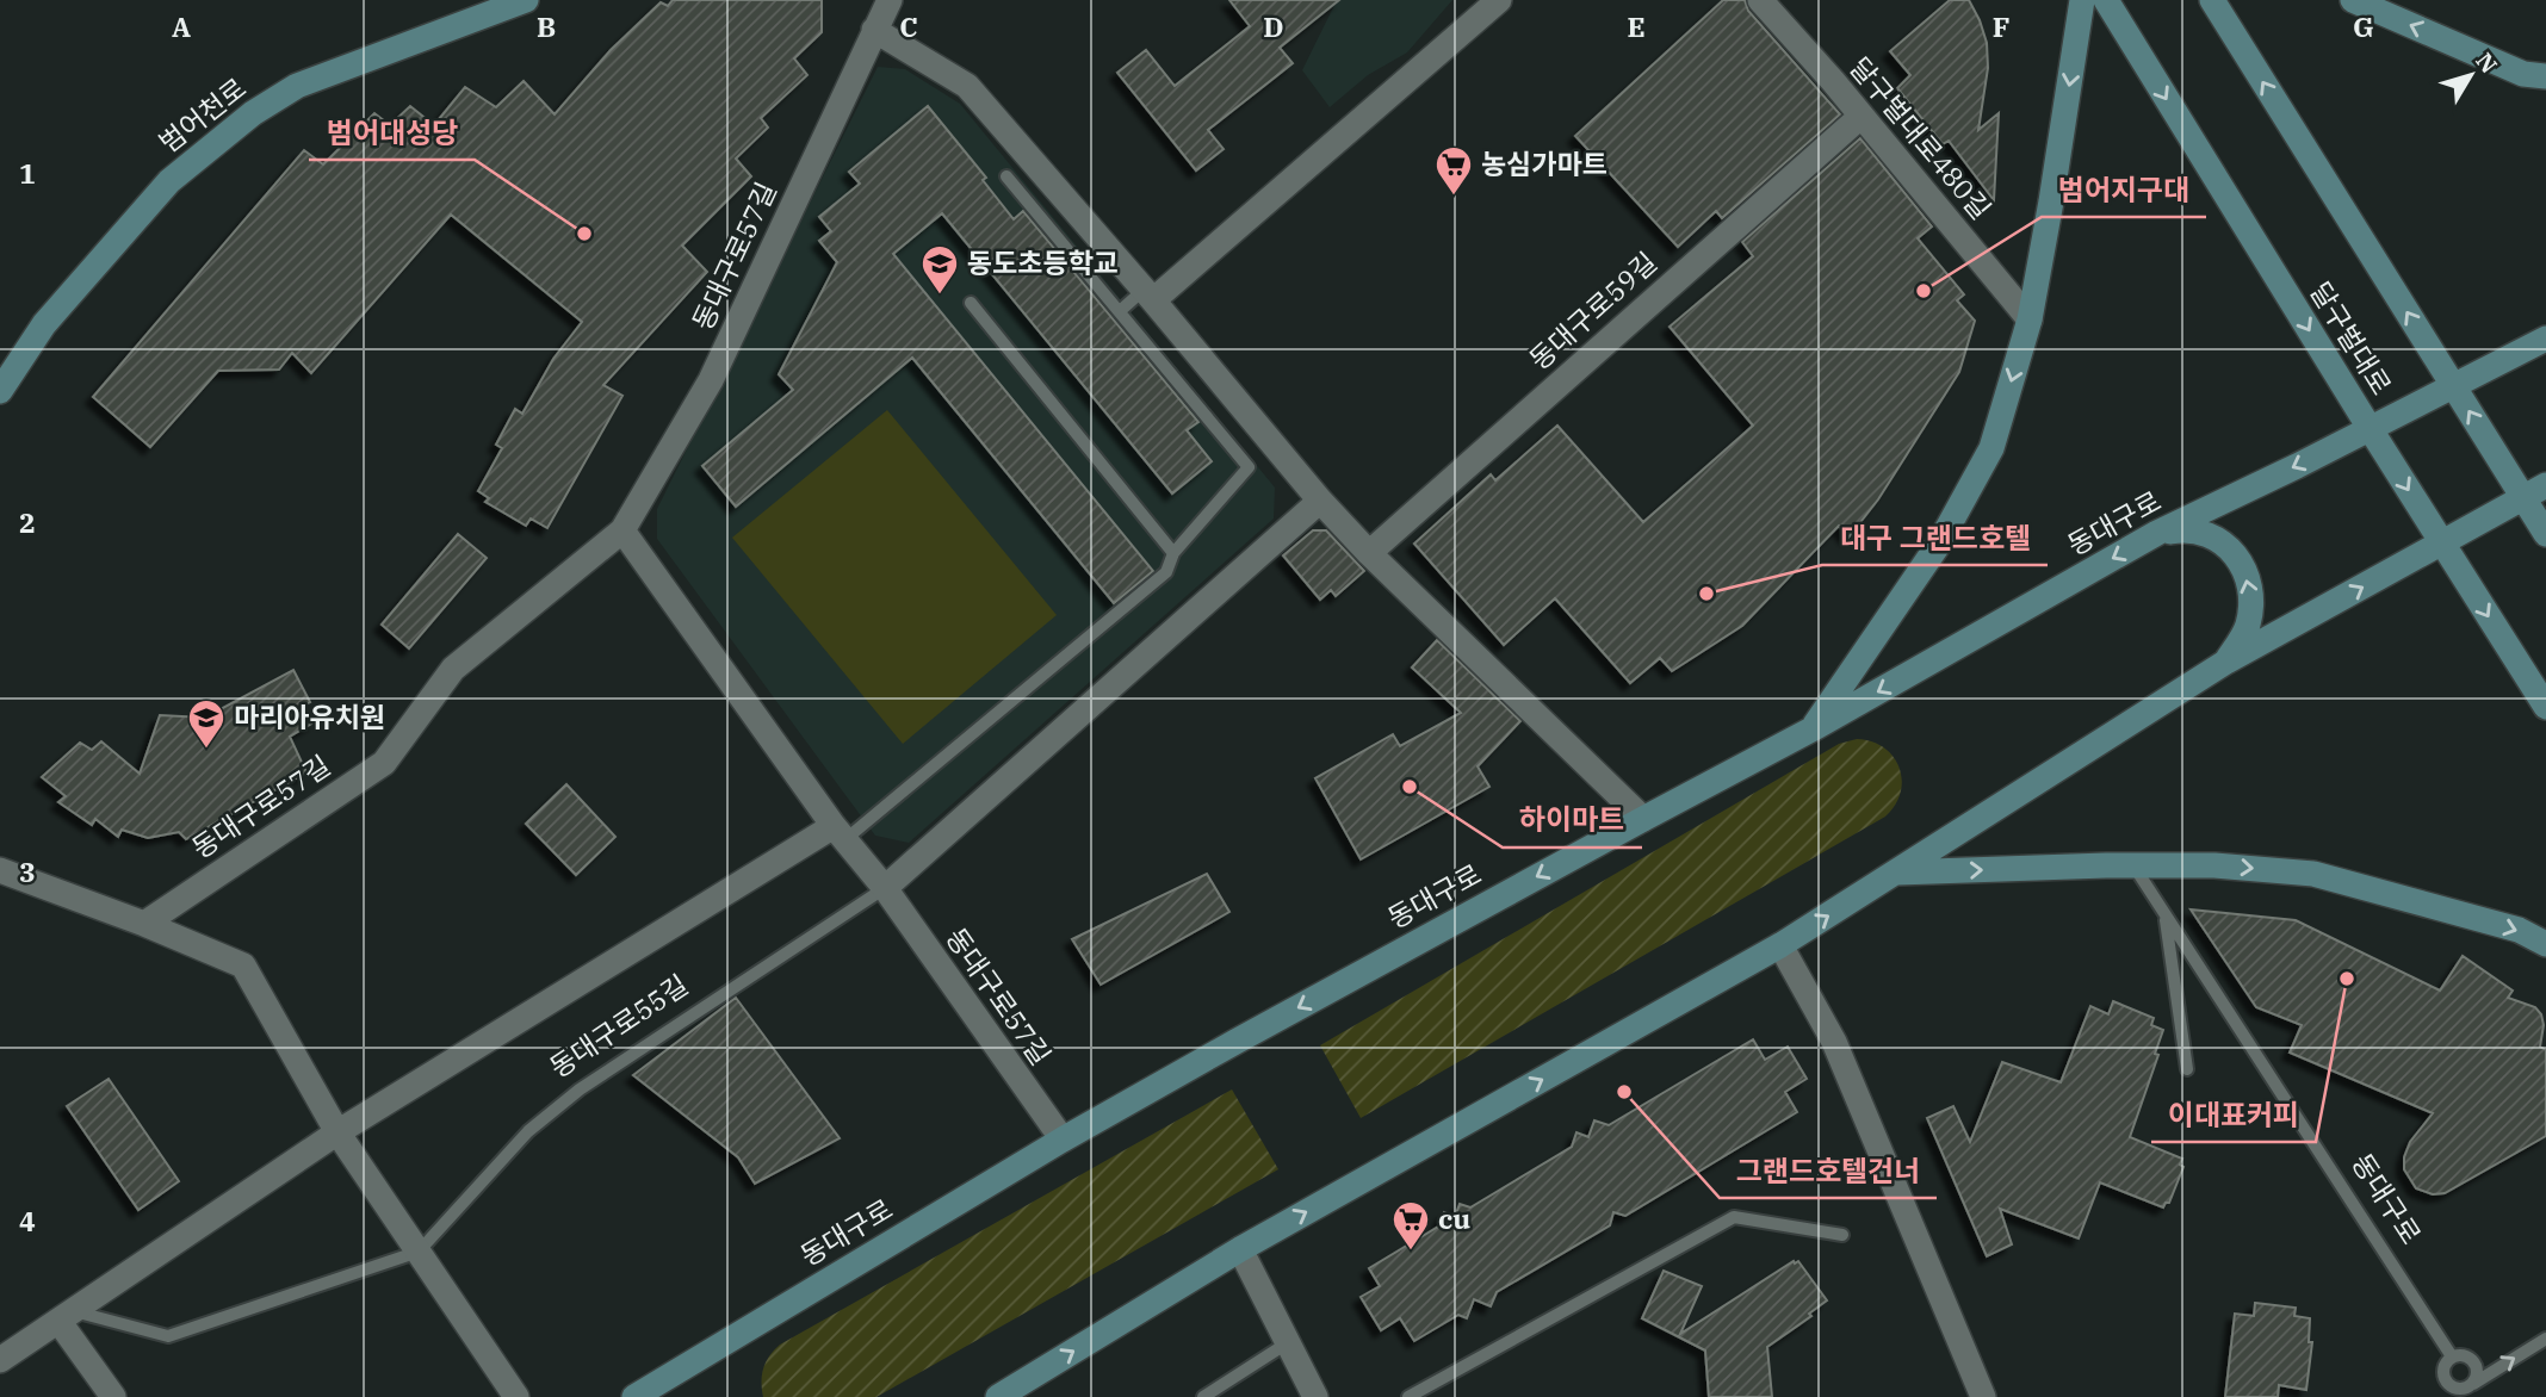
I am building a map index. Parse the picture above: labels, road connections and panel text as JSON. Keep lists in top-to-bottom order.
{
  "streets": {
    "main road": ["범어천로", "달구벌대로", "동대구로"],
    "street": [
      "달구벌대로480길",
      "동대구로57길",
      "동대구로59길",
      "동대구로55길"
    ]
  },
  "crossings": [
    ["달구벌대로480길", "동대구로59길"],
    ["동대구로57길", "동대구로"],
    ["동대구로57길", "동대구로55길"],
    ["달구벌대로", "동대구로"]
  ],
  "places": {
    "supermarket": ["농심가마트", "cu"],
    "other": [
      "범어대성당",
      "범어지구대",
      "대구 그랜드호텔",
      "하이마트",
      "이대표커피",
      "그랜드호텔건너"
    ],
    "school or university": ["동도초등학교", "마리아유치원"]
  },
  "north": "top right",
  "grid": {
    "columns": [
      "A",
      "B",
      "C",
      "D",
      "E",
      "F",
      "G"
    ],
    "rows": [
      "1",
      "2",
      "3",
      "4"
    ]
  }
}
